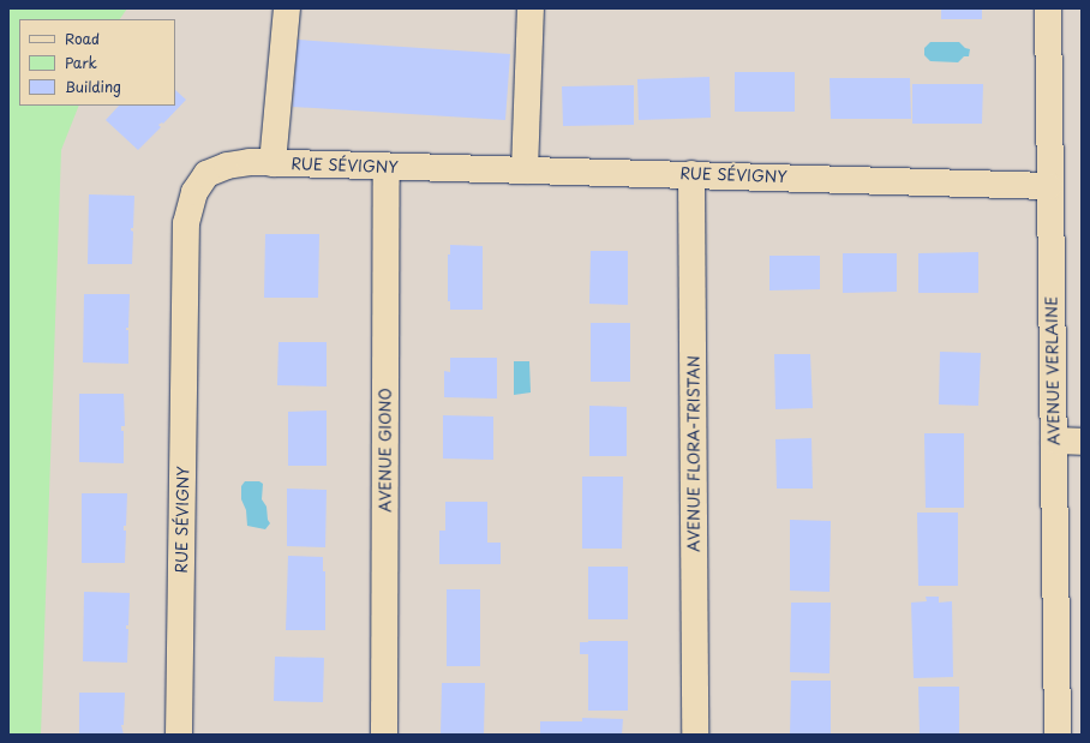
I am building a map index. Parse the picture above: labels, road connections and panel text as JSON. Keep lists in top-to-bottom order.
{
  "streets": {
    "street": [
      "RUE SÉVIGNY",
      "AVENUE VERLAINE",
      "AVENUE GIONO",
      "AVENUE FLORA-TRISTAN"
    ]
  },
  "crossings": [
    ["RUE SÉVIGNY", "AVENUE VERLAINE"],
    ["RUE SÉVIGNY", "AVENUE GIONO"],
    ["RUE SÉVIGNY", "AVENUE FLORA-TRISTAN"]
  ],
  "legend": ["Road", "Park", "Building"]
}
